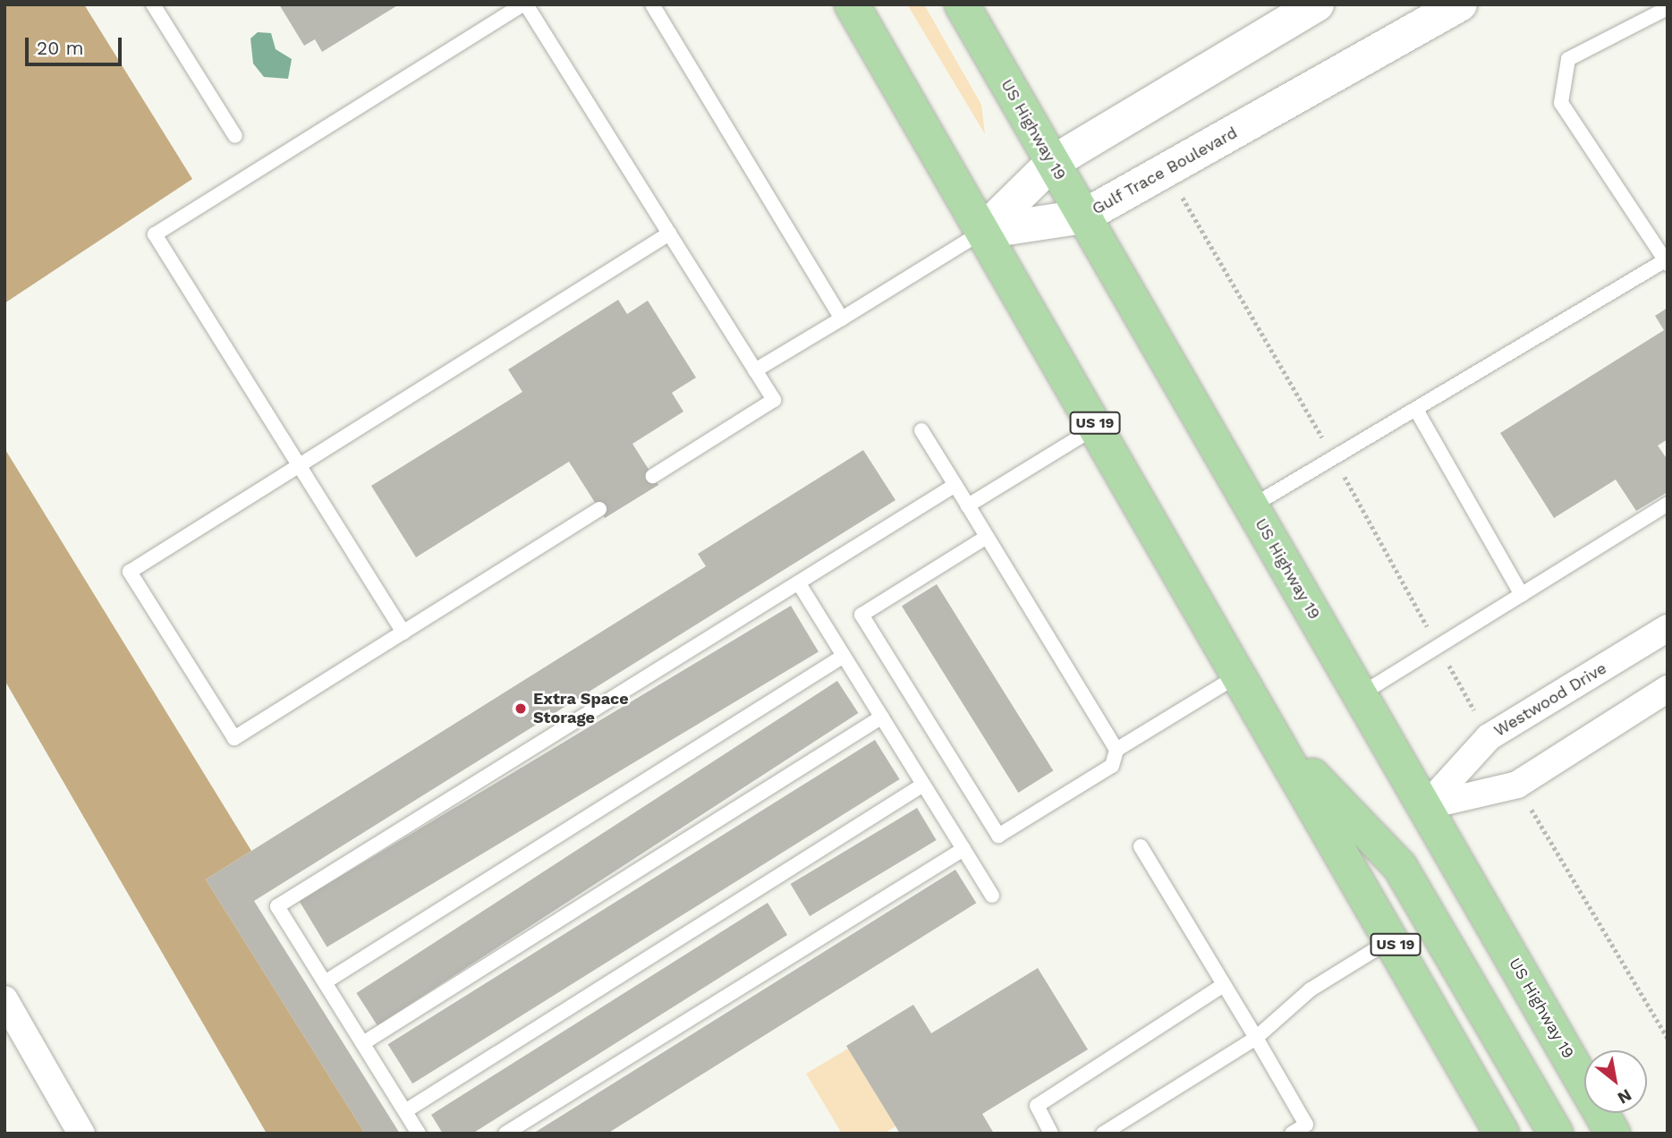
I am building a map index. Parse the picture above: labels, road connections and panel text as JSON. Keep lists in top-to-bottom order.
{
  "streets": {
    "highway": ["US Highway 19", "US 19"],
    "street": ["Gulf Trace Boulevard", "Westwood Drive"]
  },
  "crossings": [
    ["US Highway 19", "Gulf Trace Boulevard"],
    ["US Highway 19", "Westwood Drive"],
    ["Gulf Trace Boulevard", "US 19"]
  ],
  "places": ["Extra Space Storage"],
  "scale_bar": "20 m",
  "north": "bottom right"
}
